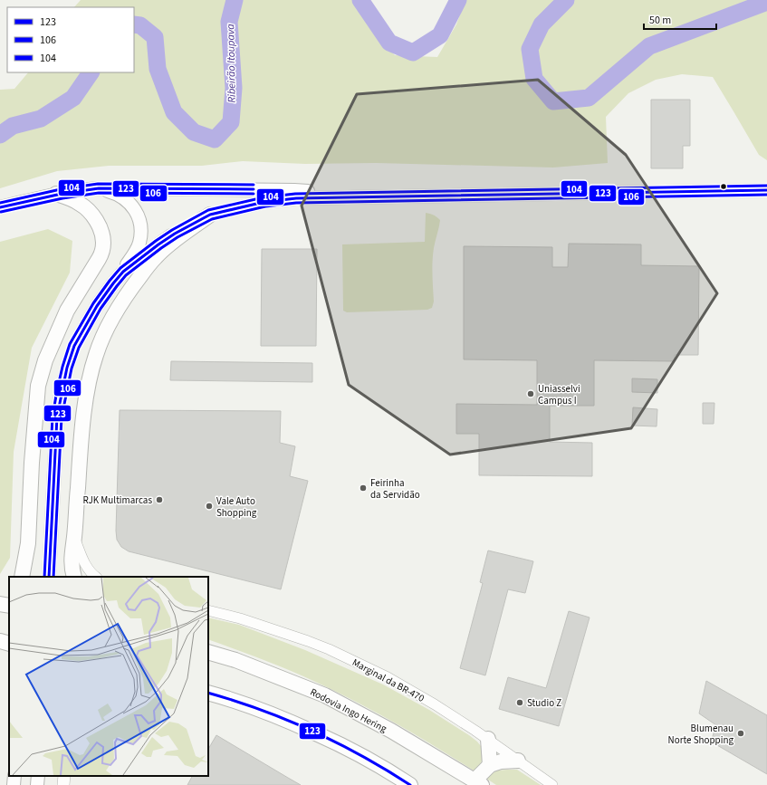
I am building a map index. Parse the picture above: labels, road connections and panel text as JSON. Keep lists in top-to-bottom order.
{
  "streets": {
    "highway": ["Rodovia Ingo Hering"],
    "street": ["Marginal da BR-470"]
  },
  "water": ["Ribeirão Itoupava"],
  "places": [
    "Uniasselvi Campus I",
    "Feirinha da Servidão",
    "RJK Multimarcas",
    "Vale Auto Shopping",
    "Studio Z",
    "Blumenau Norte Shopping"
  ],
  "lines": ["transit line 104", "transit line 123", "transit line 106"],
  "legend": ["123", "106", "104"],
  "scale_bar": "50 m"
}
